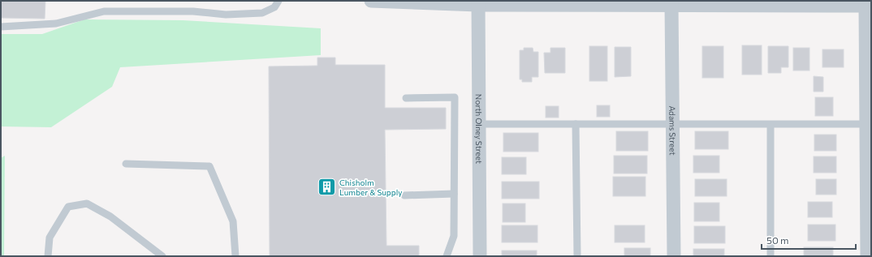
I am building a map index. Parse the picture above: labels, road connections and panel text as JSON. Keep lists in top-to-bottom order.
{
  "streets": {
    "street": ["North Olney Street", "Adams Street"]
  },
  "places": {
    "building": ["Chisholm Lumber & Supply"]
  },
  "scale_bar": "50 m"
}
